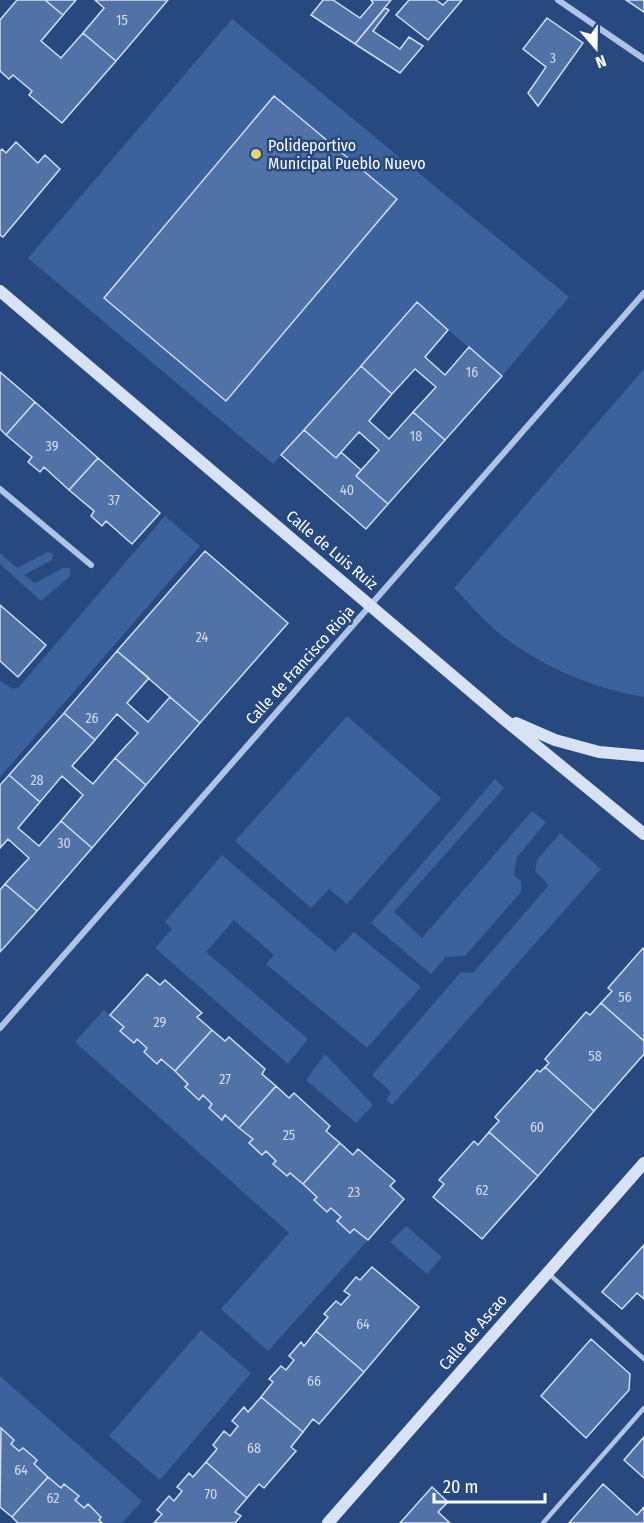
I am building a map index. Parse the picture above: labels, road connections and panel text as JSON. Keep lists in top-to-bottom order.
{
  "streets": {
    "street": ["Calle de Luis Ruiz", "Calle de Francisco Rioja", "Calle de Ascao"]
  },
  "crossings": [
    ["Calle de Luis Ruiz", "Calle de Francisco Rioja"]
  ],
  "places": ["Polideportivo Municipal Pueblo Nuevo"],
  "house_numbers": [
    "15",
    "3",
    "16",
    "18",
    "39",
    "40",
    "37",
    "24",
    "26",
    "28",
    "30",
    "56",
    "29",
    "58",
    "27",
    "60",
    "25",
    "62",
    "23",
    "64",
    "66",
    "68",
    "64",
    "70",
    "62"
  ],
  "scale_bar": "20 m",
  "north": "bottom"
}
